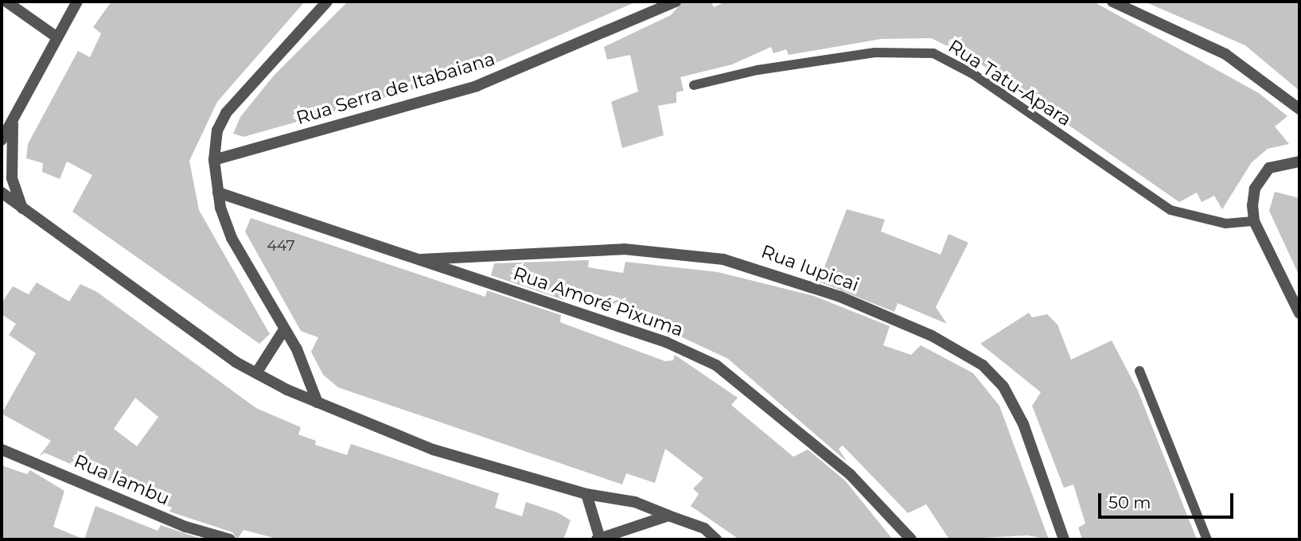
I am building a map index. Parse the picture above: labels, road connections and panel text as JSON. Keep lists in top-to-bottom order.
{
  "streets": {
    "street": [
      "Rua Serra de Itabaiana",
      "Rua Iupicai",
      "Rua Amoré Pixuma",
      "Rua Iambu"
    ],
    "lane": ["Rua Tatu-Apara"]
  },
  "crossings": [
    ["Rua Iupicai", "Rua Amoré Pixuma"]
  ],
  "house_numbers": ["447"],
  "scale_bar": "50 m"
}
